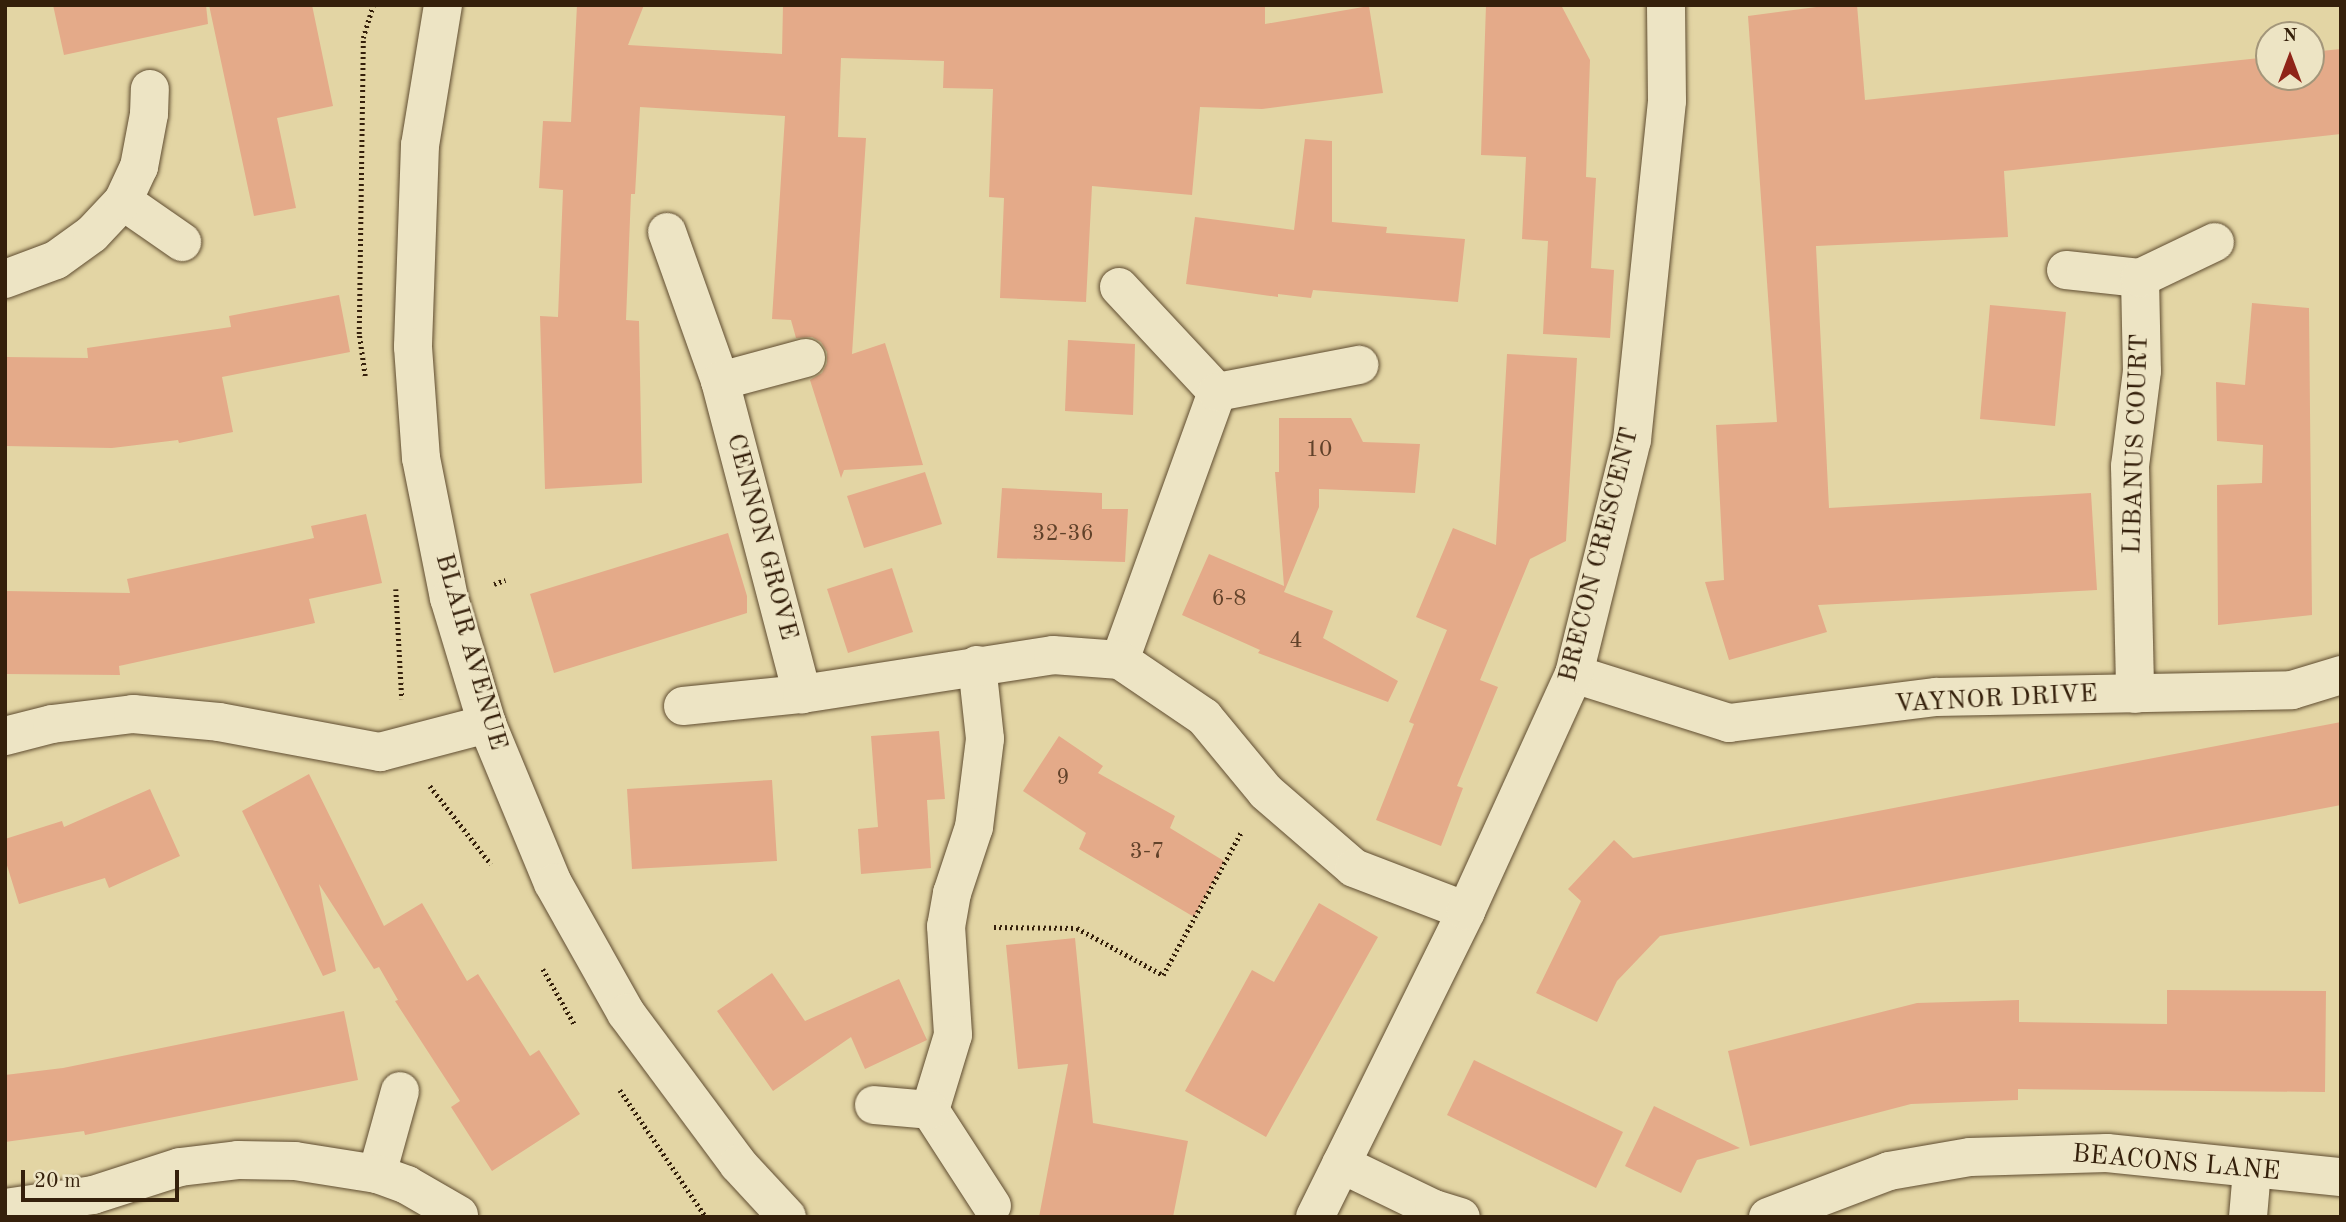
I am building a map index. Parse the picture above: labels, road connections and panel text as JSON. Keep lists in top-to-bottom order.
{
  "streets": {
    "street": [
      "LIBANUS COURT",
      "CENNON GROVE",
      "BRECON CRESCENT",
      "BLAIR AVENUE",
      "VAYNOR DRIVE",
      "BEACONS LANE"
    ]
  },
  "crossings": [
    ["LIBANUS COURT", "VAYNOR DRIVE"],
    ["BRECON CRESCENT", "VAYNOR DRIVE"]
  ],
  "house_numbers": [
    "10",
    "32-36",
    "6-8",
    "4",
    "9",
    "3-7"
  ],
  "scale_bar": "20 m",
  "north": "top"
}
